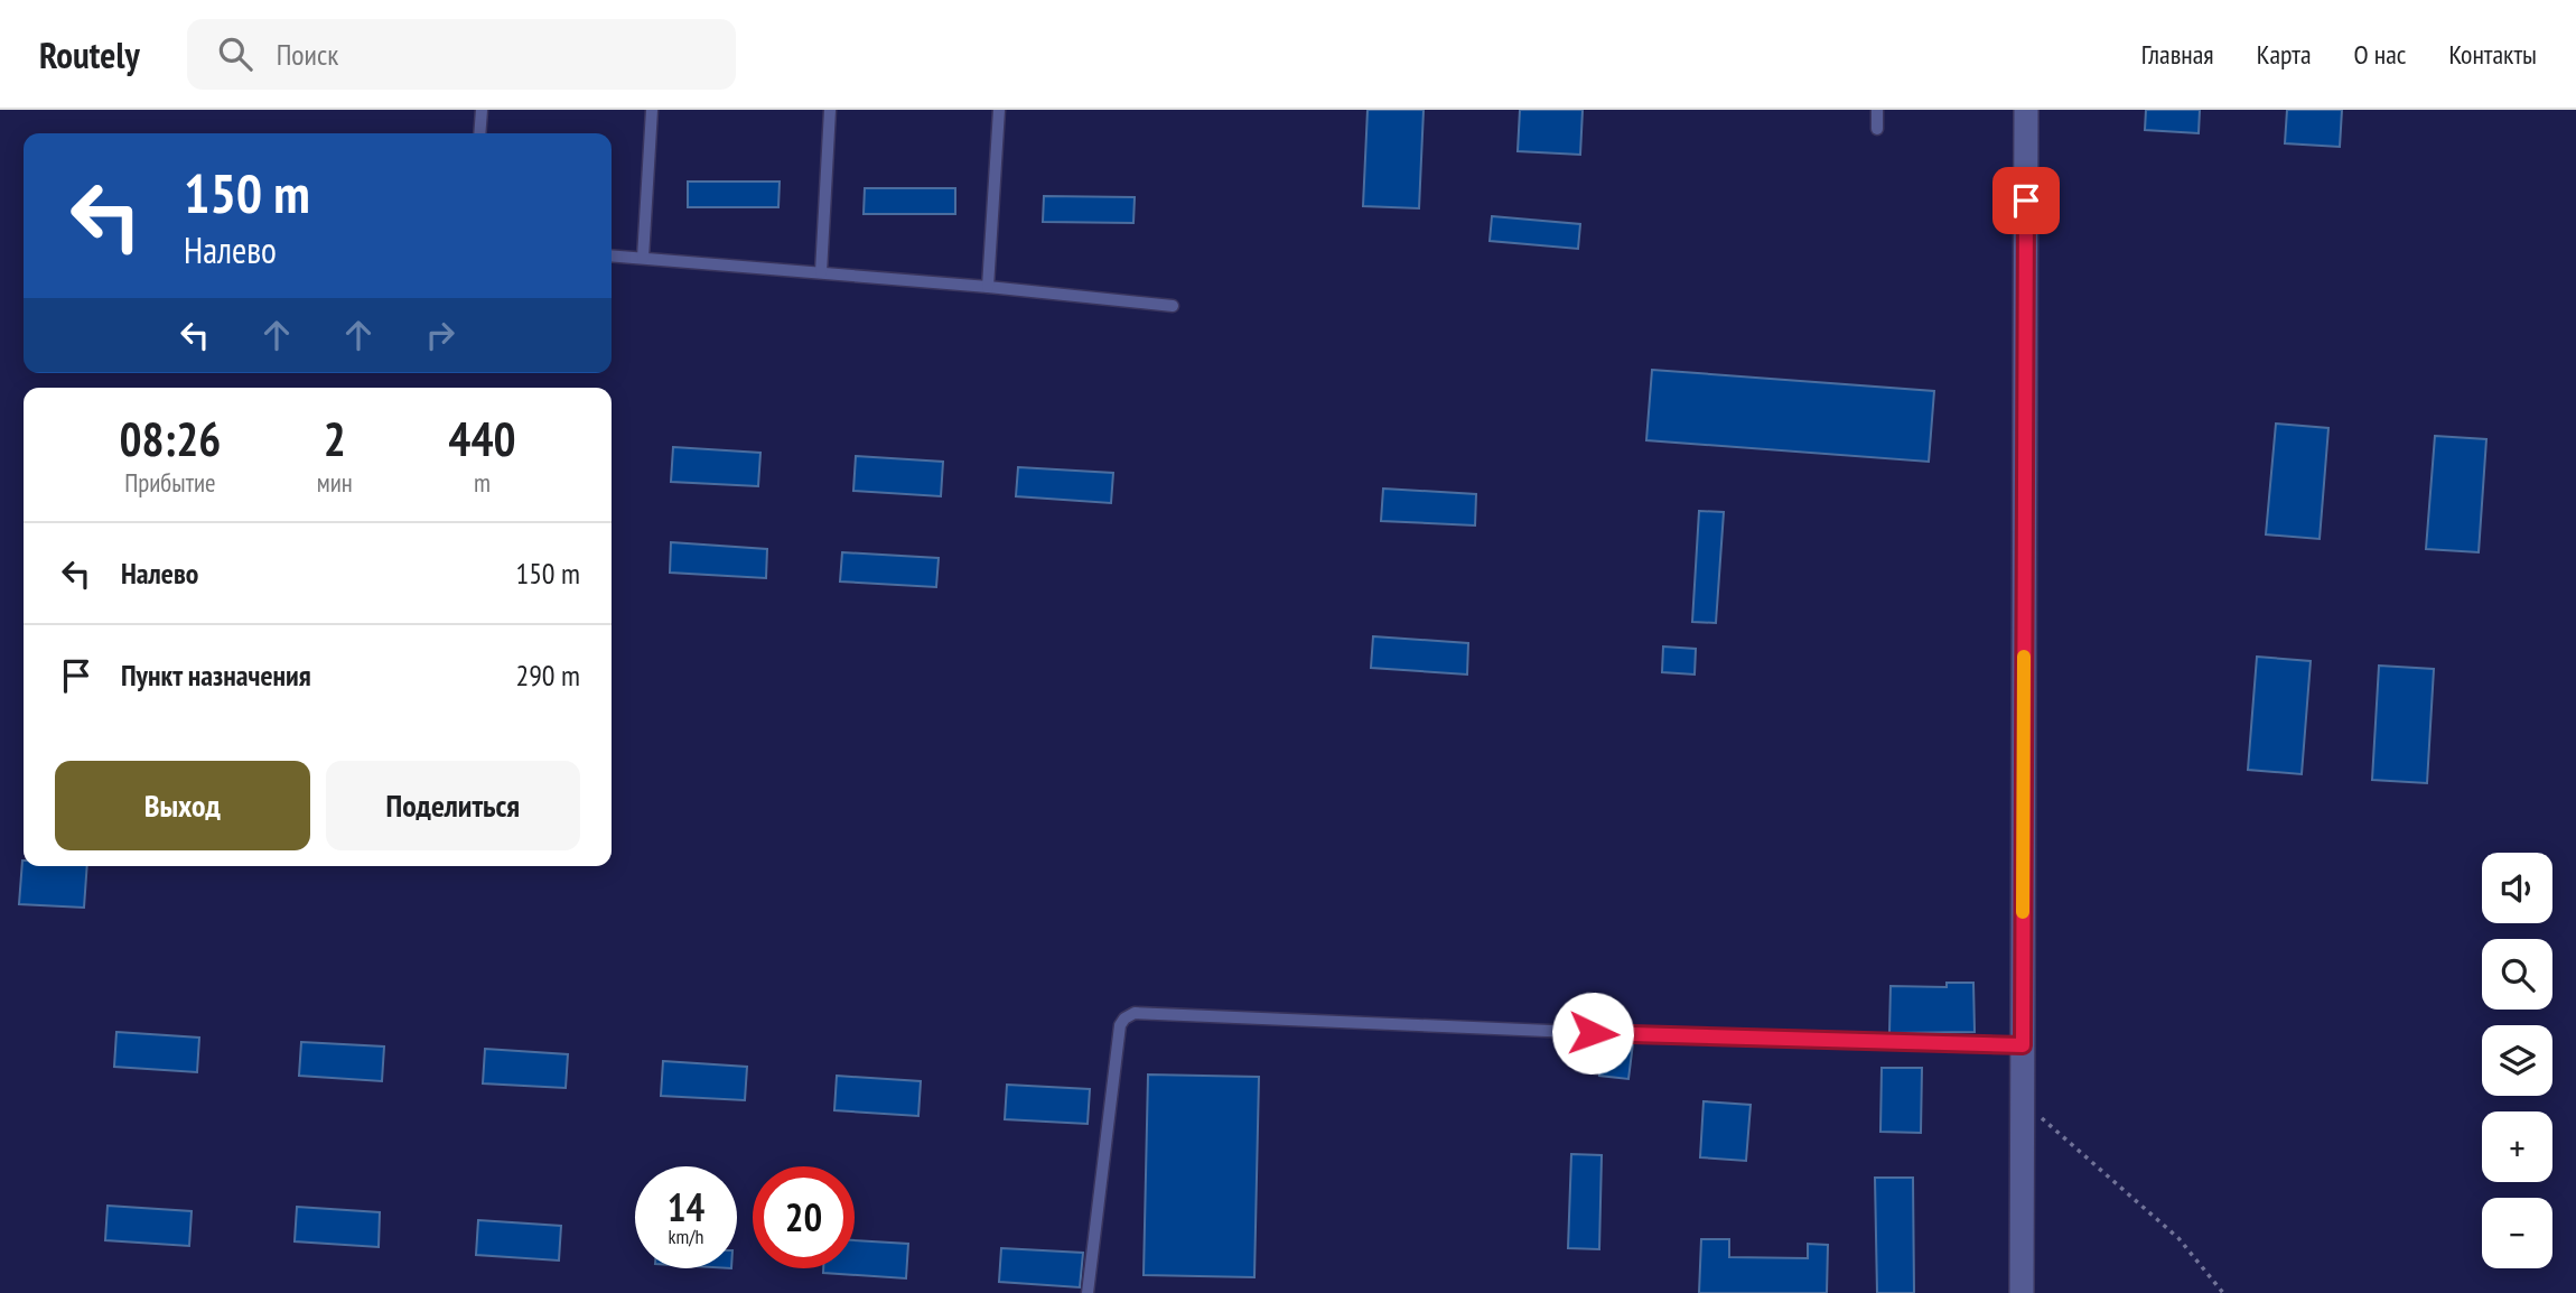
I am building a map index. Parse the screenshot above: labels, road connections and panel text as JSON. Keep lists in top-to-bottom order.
{
  "page": {
    "header": "Routely",
    "search": "Поиск",
    "nav": [
      "Главная",
      "Карта",
      "О нас",
      "Контакты"
    ],
    "turn": ["150 m", "Налево"],
    "eta": [
      "08:26",
      "Прибытие",
      "2",
      "мин",
      "440",
      "m"
    ],
    "list": [
      {
        "name": "Налево",
        "value": "150 m"
      },
      {
        "name": "Пункт назначения",
        "value": "290 m"
      }
    ],
    "buttons": ["Выход", "Поделиться"],
    "map_buttons": ["+", "−"],
    "speed": "14 km/h",
    "limit": "20"
  }
}
